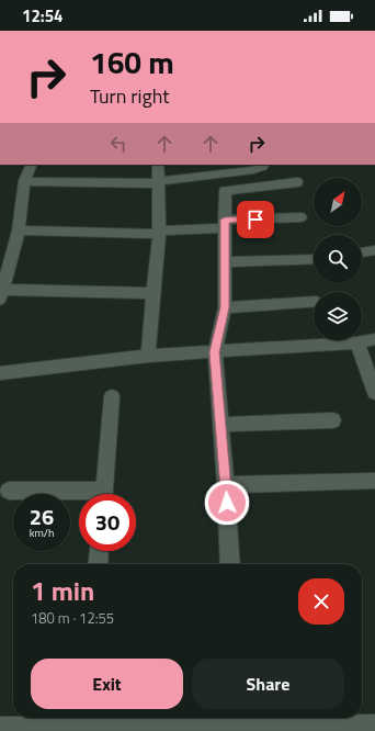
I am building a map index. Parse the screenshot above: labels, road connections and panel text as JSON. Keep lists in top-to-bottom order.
{
  "north": "top right",
  "page": {
    "status": "12:54",
    "turn": ["160 m", "Turn right"],
    "speed": "26 km/h",
    "limit": "30",
    "heading": ["1 min", "180 m · 12:55"],
    "buttons": ["Exit", "Share"]
  }
}
